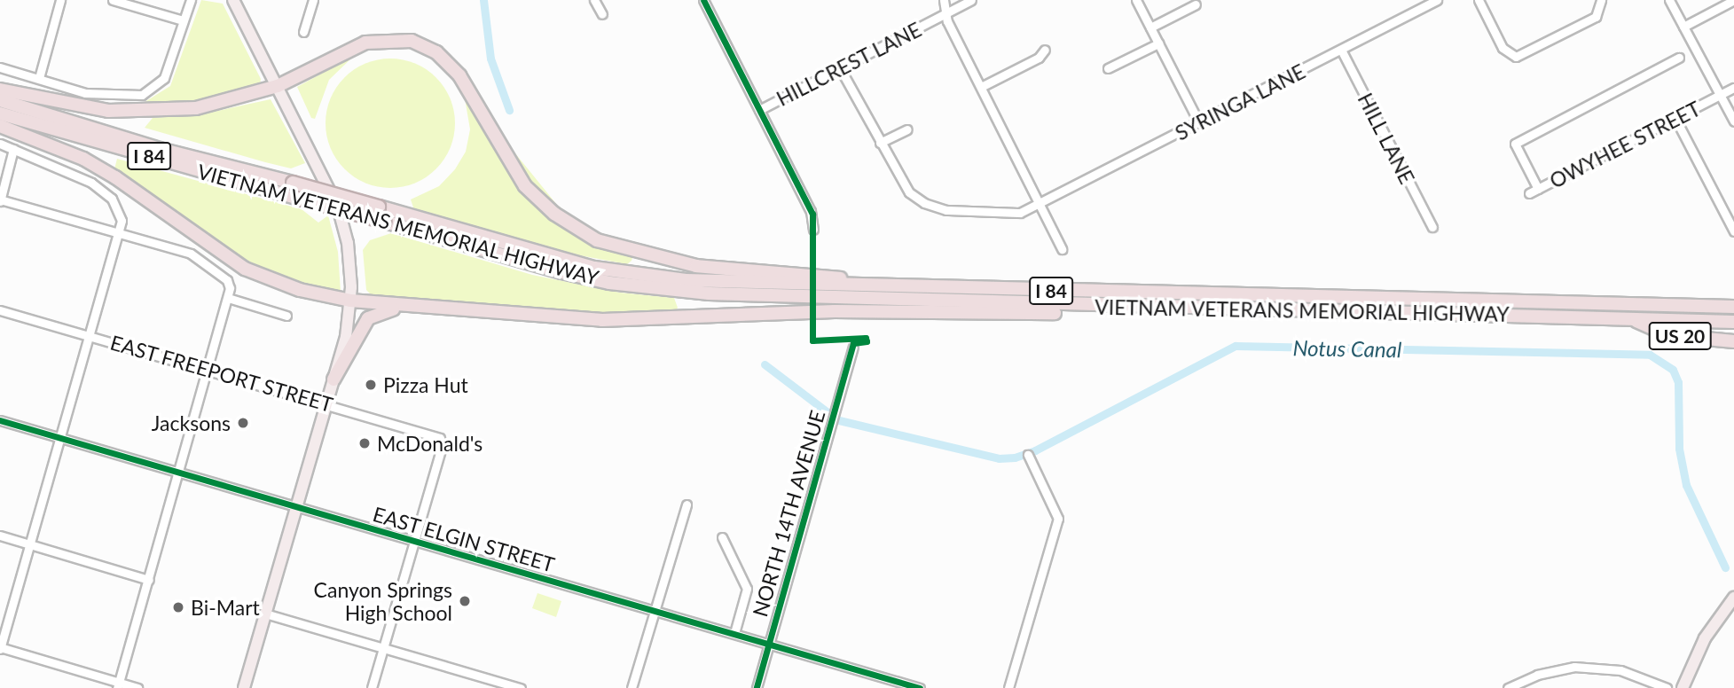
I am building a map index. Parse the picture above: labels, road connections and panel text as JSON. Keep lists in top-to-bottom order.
{
  "streets": {
    "highway": ["I 84", "VIETNAM VETERANS MEMORIAL HIGHWAY", "US 20"],
    "street": [
      "HILLCREST LANE",
      "SYRINGA LANE",
      "HILL LANE",
      "OWYHEE STREET",
      "EAST FREEPORT STREET",
      "NORTH 14TH AVENUE",
      "EAST ELGIN STREET"
    ]
  },
  "crossings": [
    ["HILLCREST LANE", "SYRINGA LANE"],
    ["SYRINGA LANE", "HILL LANE"],
    ["VIETNAM VETERANS MEMORIAL HIGHWAY", "US 20"],
    ["EAST FREEPORT STREET", "EAST ELGIN STREET"],
    ["NORTH 14TH AVENUE", "EAST ELGIN STREET"]
  ],
  "water": ["Notus Canal"],
  "places": [
    "Pizza Hut",
    "Jacksons",
    "McDonald's",
    "Canyon Springs High School",
    "Bi-Mart"
  ]
}
